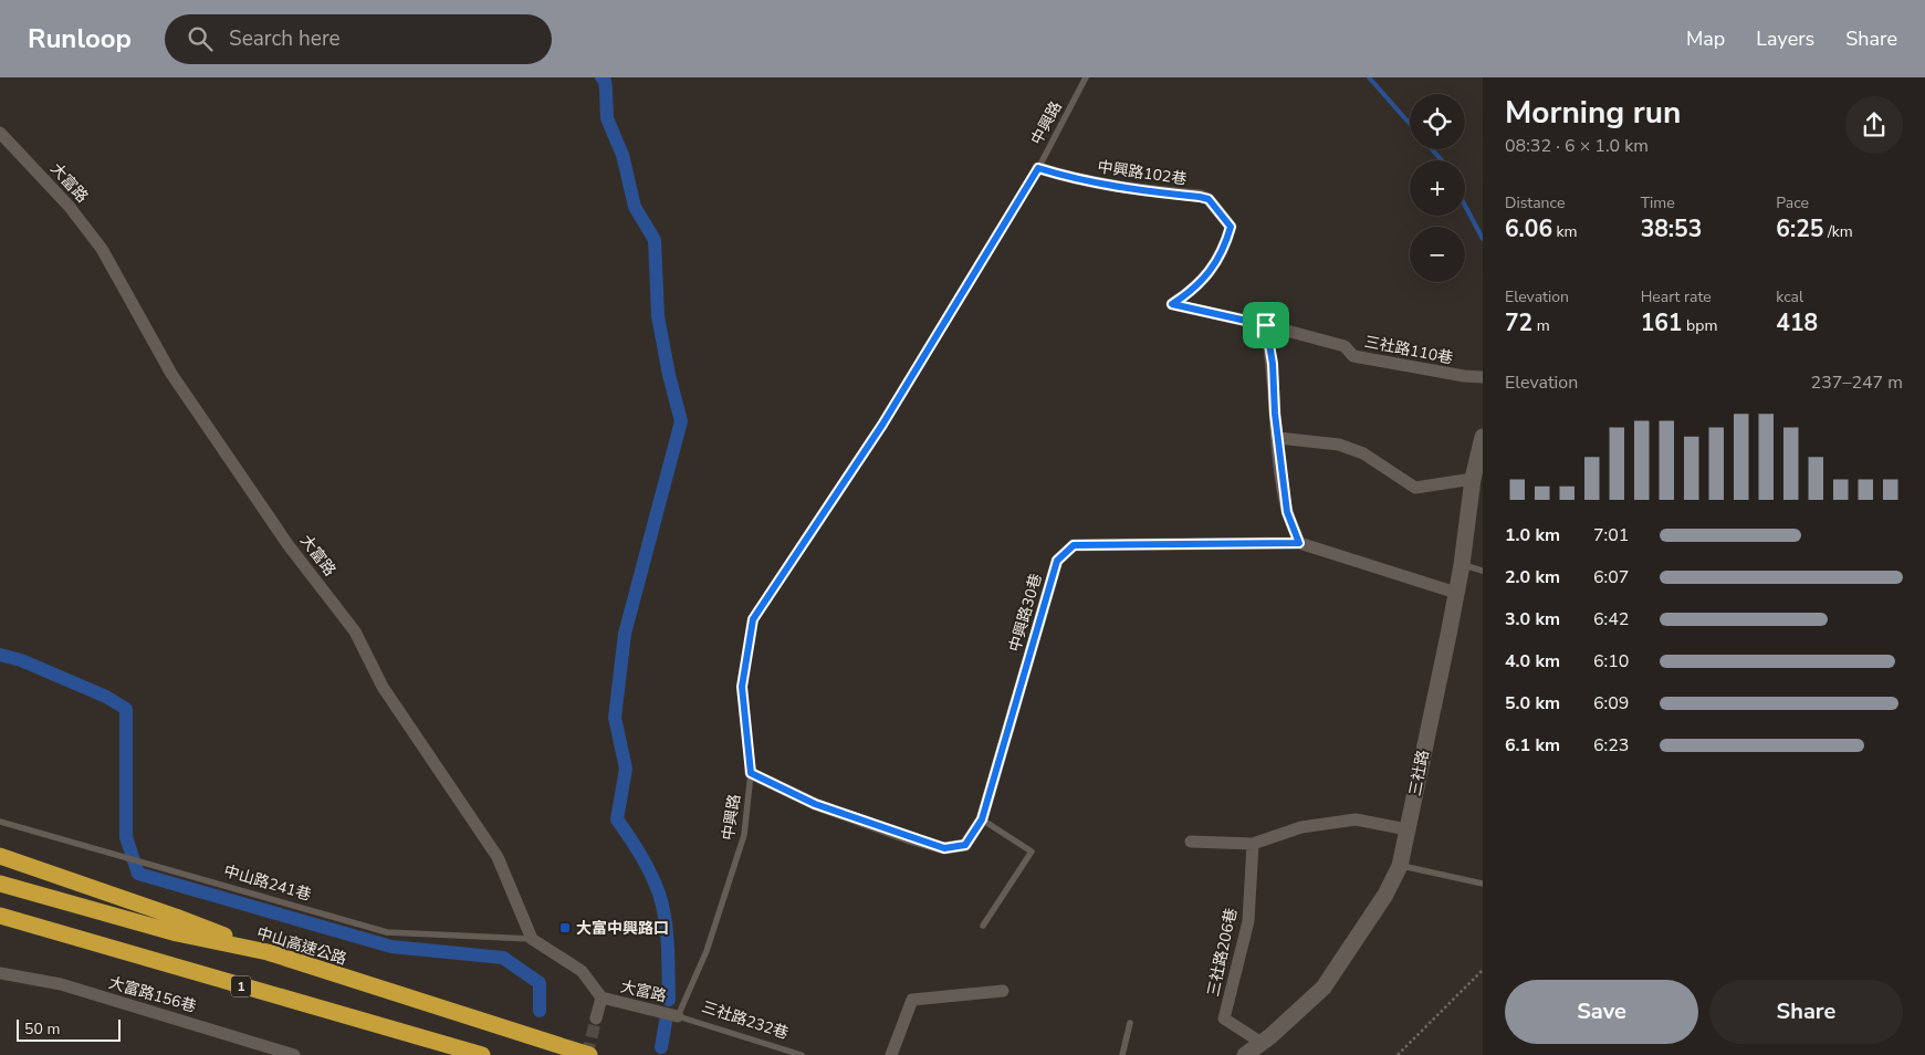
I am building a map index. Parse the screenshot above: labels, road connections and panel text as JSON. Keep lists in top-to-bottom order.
{
  "streets": {
    "highway": ["中山高速公路", "1"],
    "street": [
      "中興路102巷",
      "大富路",
      "三社路110巷",
      "中興路30巷",
      "三社路",
      "三社路206巷",
      "大富路156巷"
    ],
    "lane": ["中興路", "中山路241巷", "三社路232巷"]
  },
  "crossings": [
    ["中興路", "中興路102巷"],
    ["中興路", "大富路"],
    ["中興路", "中興路30巷"],
    ["中興路", "三社路232巷"],
    ["中興路102巷", "三社路110巷"],
    ["大富路", "中山路241巷"],
    ["大富路", "三社路232巷"],
    ["中興路30巷", "三社路"],
    ["三社路", "三社路206巷"]
  ],
  "places": {
    "transit": ["大富中興路口"]
  },
  "scale_bar": "50 m",
  "page": {
    "header": "Runloop",
    "search": "Search here",
    "nav": ["Map", "Layers", "Share"],
    "heading": ["Morning run", "08:32 · 6 × 1.0 km"],
    "map_buttons": ["+", "−"],
    "stats": [
      ["Distance", "6.06 km"],
      ["Time", "38:53"],
      ["Pace", "6:25 /km"],
      ["Elevation", "72 m"],
      ["Heart rate", "161 bpm"],
      ["kcal", "418"]
    ],
    "chart": ["Elevation", "237–247 m"],
    "list": [
      {
        "name": "1.0 km",
        "note": "7:01"
      },
      {
        "name": "2.0 km",
        "note": "6:07"
      },
      {
        "name": "3.0 km",
        "note": "6:42"
      },
      {
        "name": "4.0 km",
        "note": "6:10"
      },
      {
        "name": "5.0 km",
        "note": "6:09"
      },
      {
        "name": "6.1 km",
        "note": "6:23"
      }
    ],
    "buttons": ["Save", "Share"],
    "scale": "50 m"
  }
}
